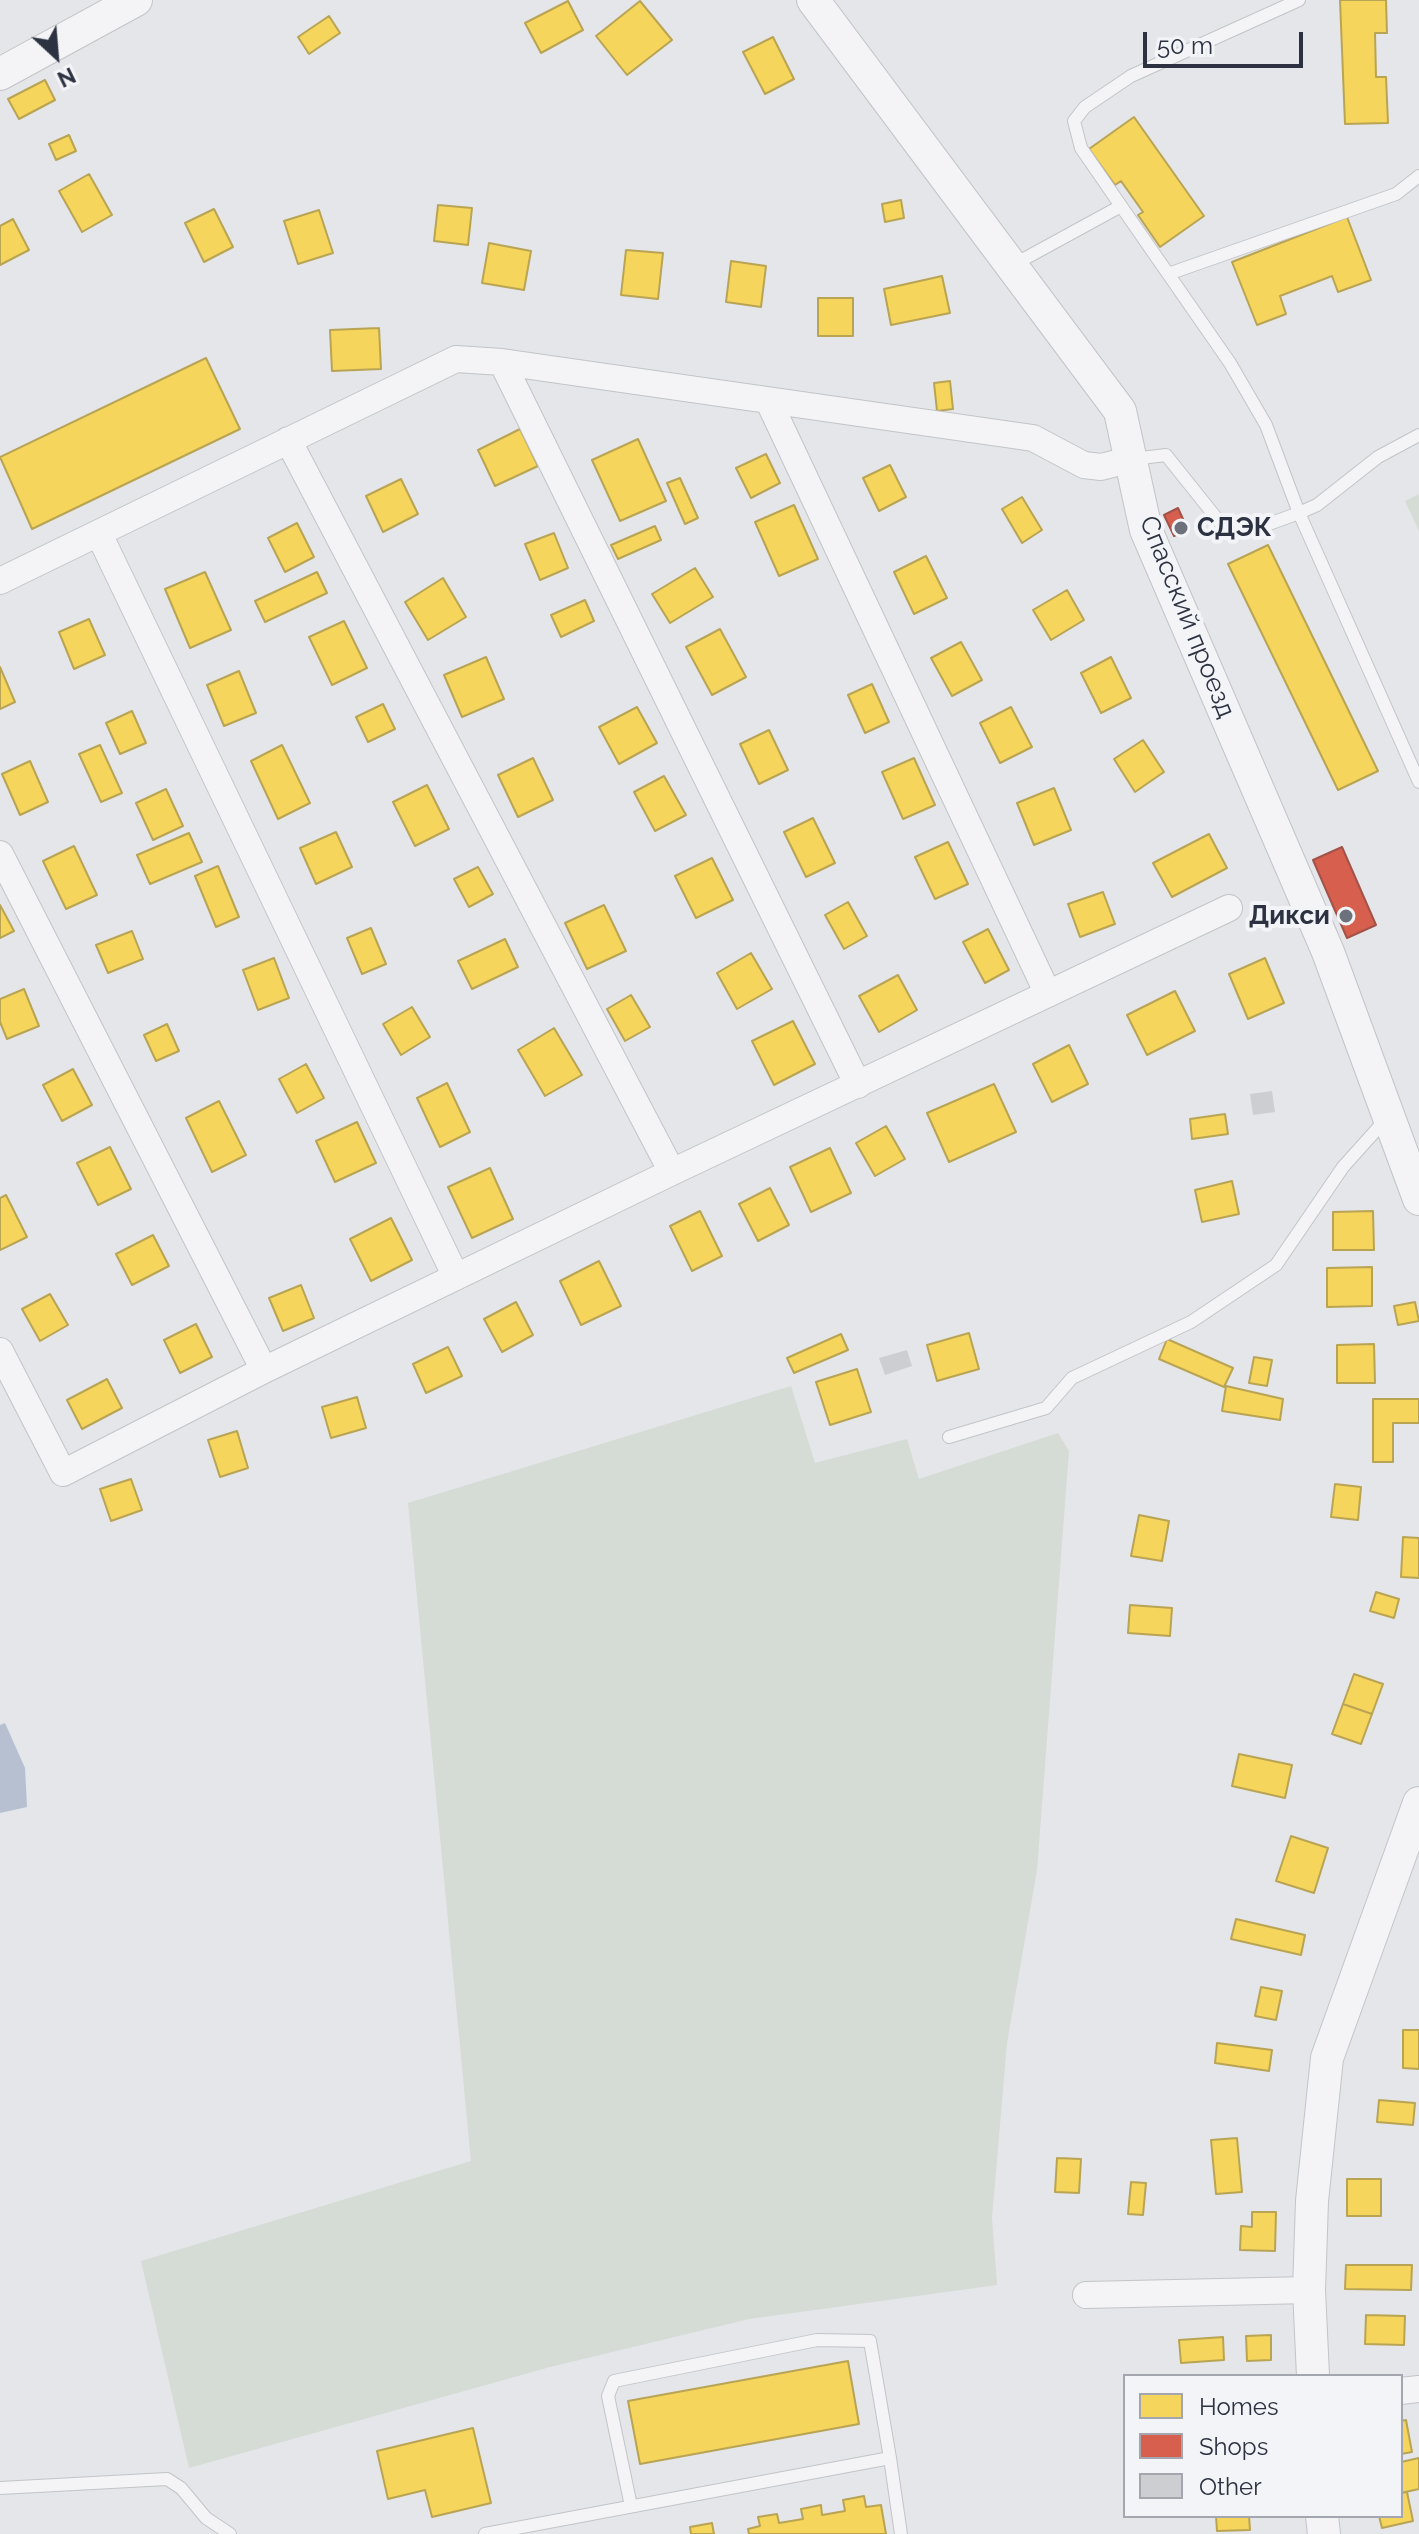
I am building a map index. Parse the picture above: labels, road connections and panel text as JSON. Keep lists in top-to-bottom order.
{
  "streets": {
    "street": ["Спасский проезд"]
  },
  "places": ["СДЭК", "Дикси"],
  "legend": ["Homes", "Shops", "Other"],
  "scale_bar": "50 m",
  "north": "bottom right"
}
